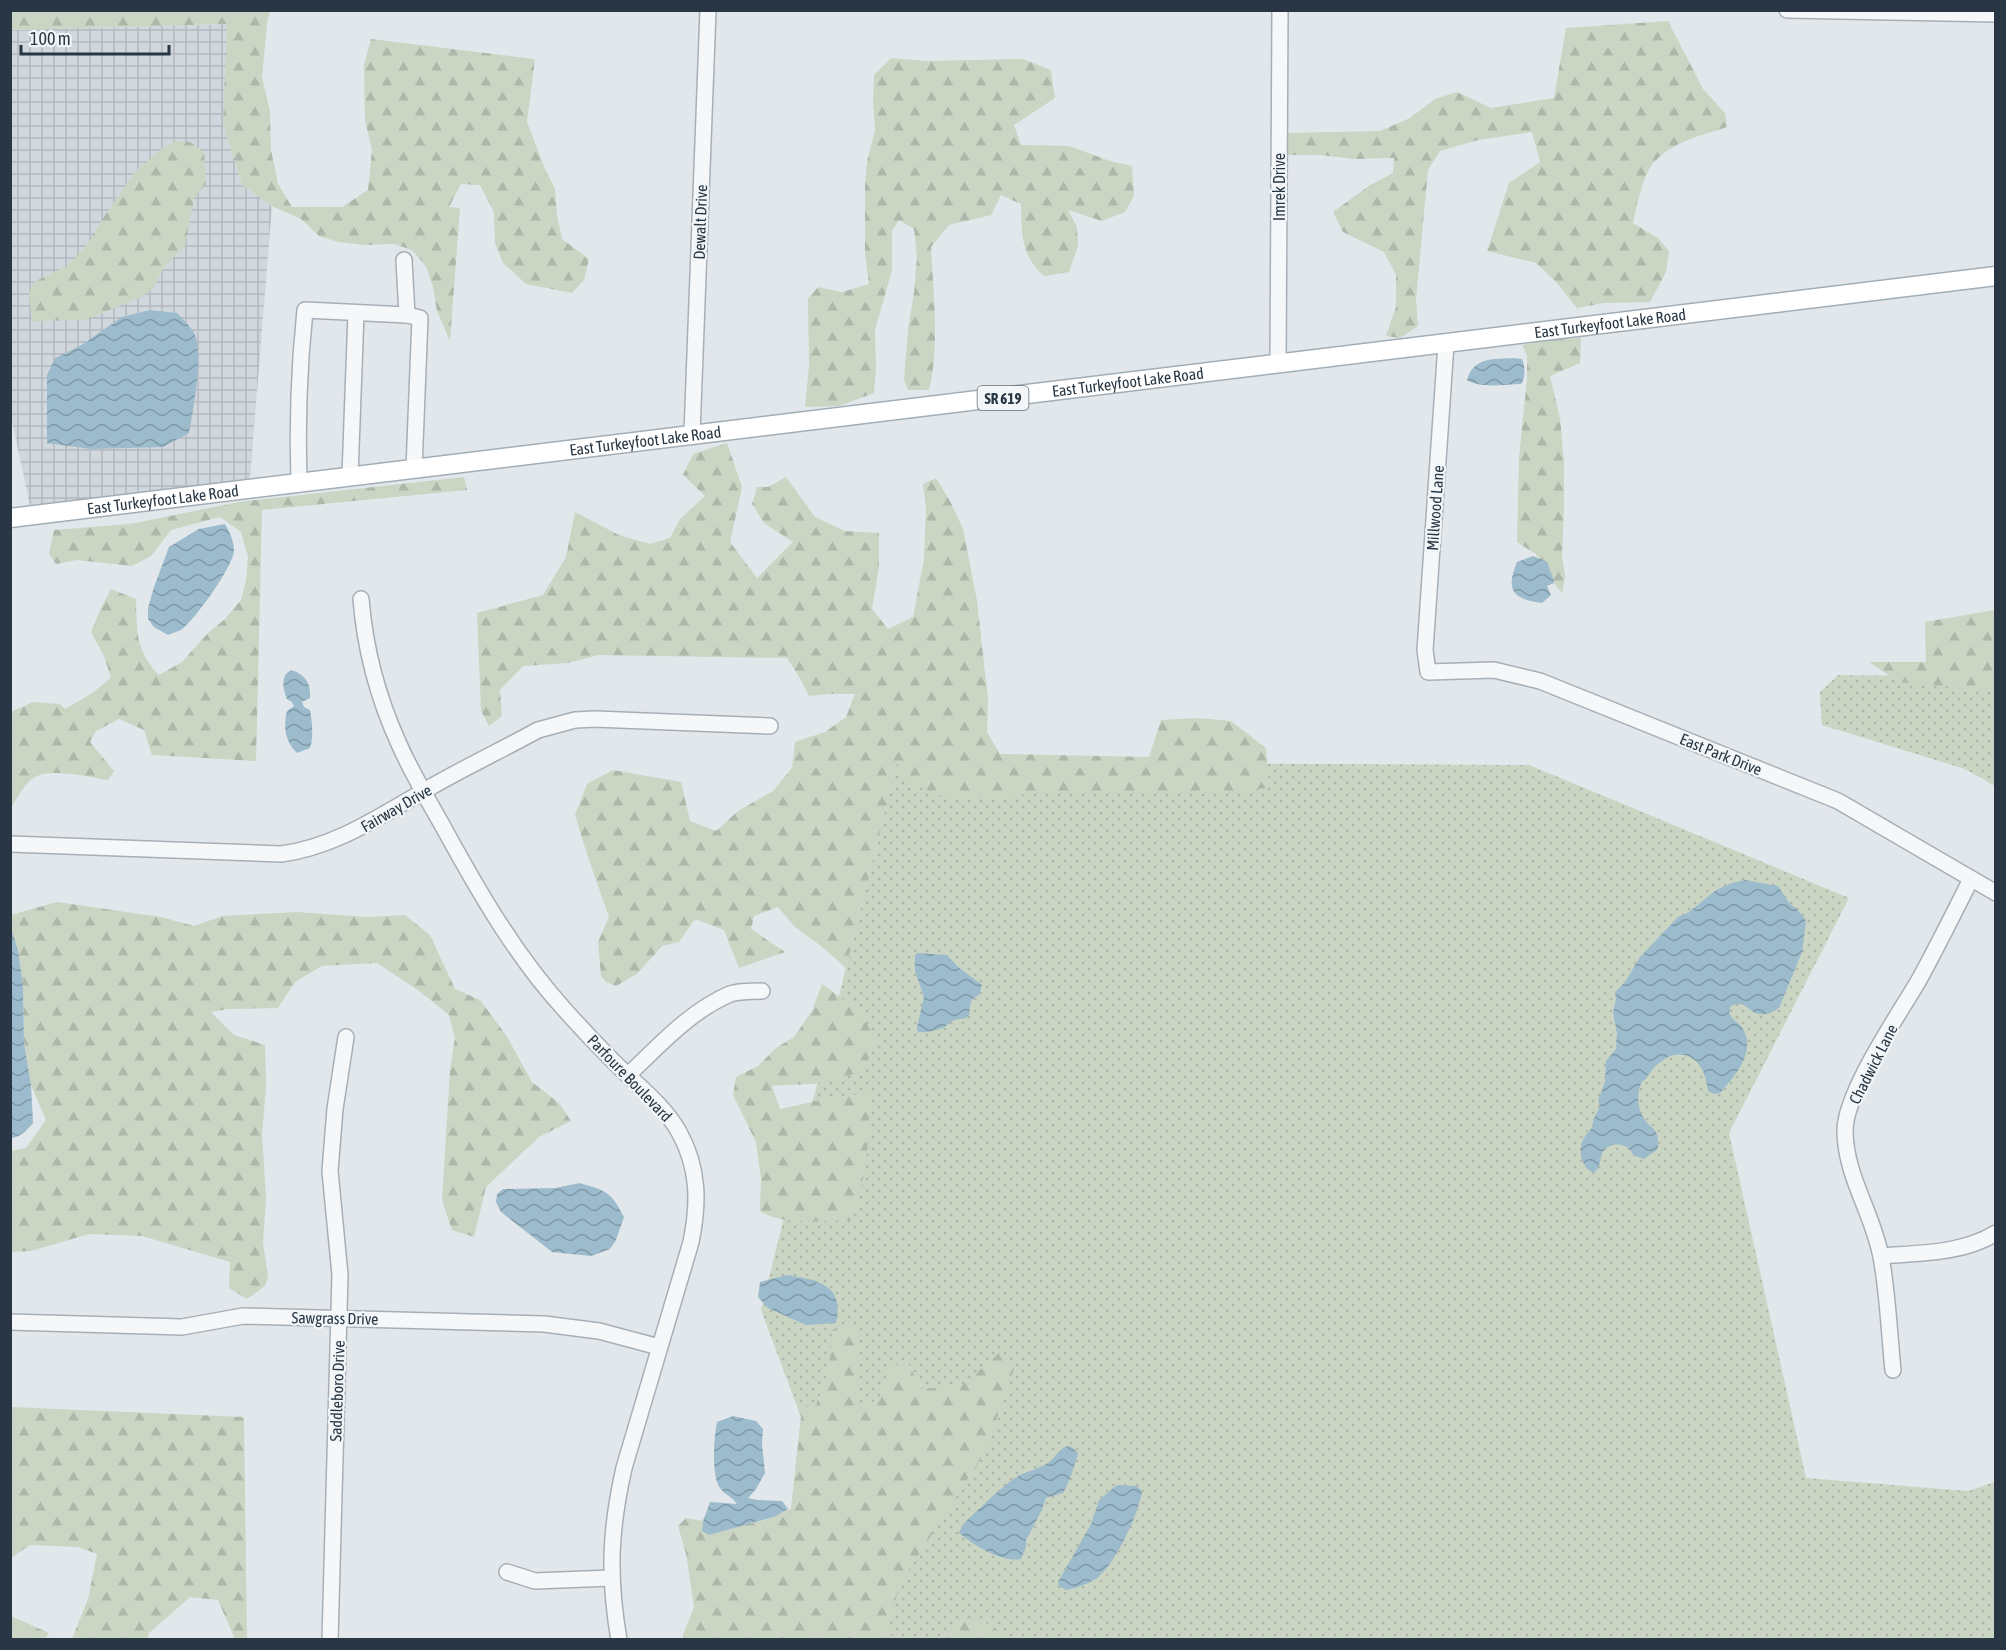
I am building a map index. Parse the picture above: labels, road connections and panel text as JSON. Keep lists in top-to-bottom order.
{
  "streets": {
    "main road": ["East Turkeyfoot Lake Road", "SR 619"],
    "street": [
      "Imrek Drive",
      "Dewalt Drive",
      "Millwood Lane",
      "East Park Drive",
      "Fairway Drive",
      "Chadwick Lane",
      "Parfoure Boulevard",
      "Sawgrass Drive",
      "Saddleboro Drive"
    ]
  },
  "crossings": [
    ["Imrek Drive", "East Turkeyfoot Lake Road"],
    ["Dewalt Drive", "East Turkeyfoot Lake Road"],
    ["East Turkeyfoot Lake Road", "Millwood Lane"],
    ["Millwood Lane", "East Park Drive"],
    ["East Park Drive", "Chadwick Lane"],
    ["Fairway Drive", "Parfoure Boulevard"],
    ["Parfoure Boulevard", "Sawgrass Drive"],
    ["Sawgrass Drive", "Saddleboro Drive"]
  ],
  "scale_bar": "100 m"
}
